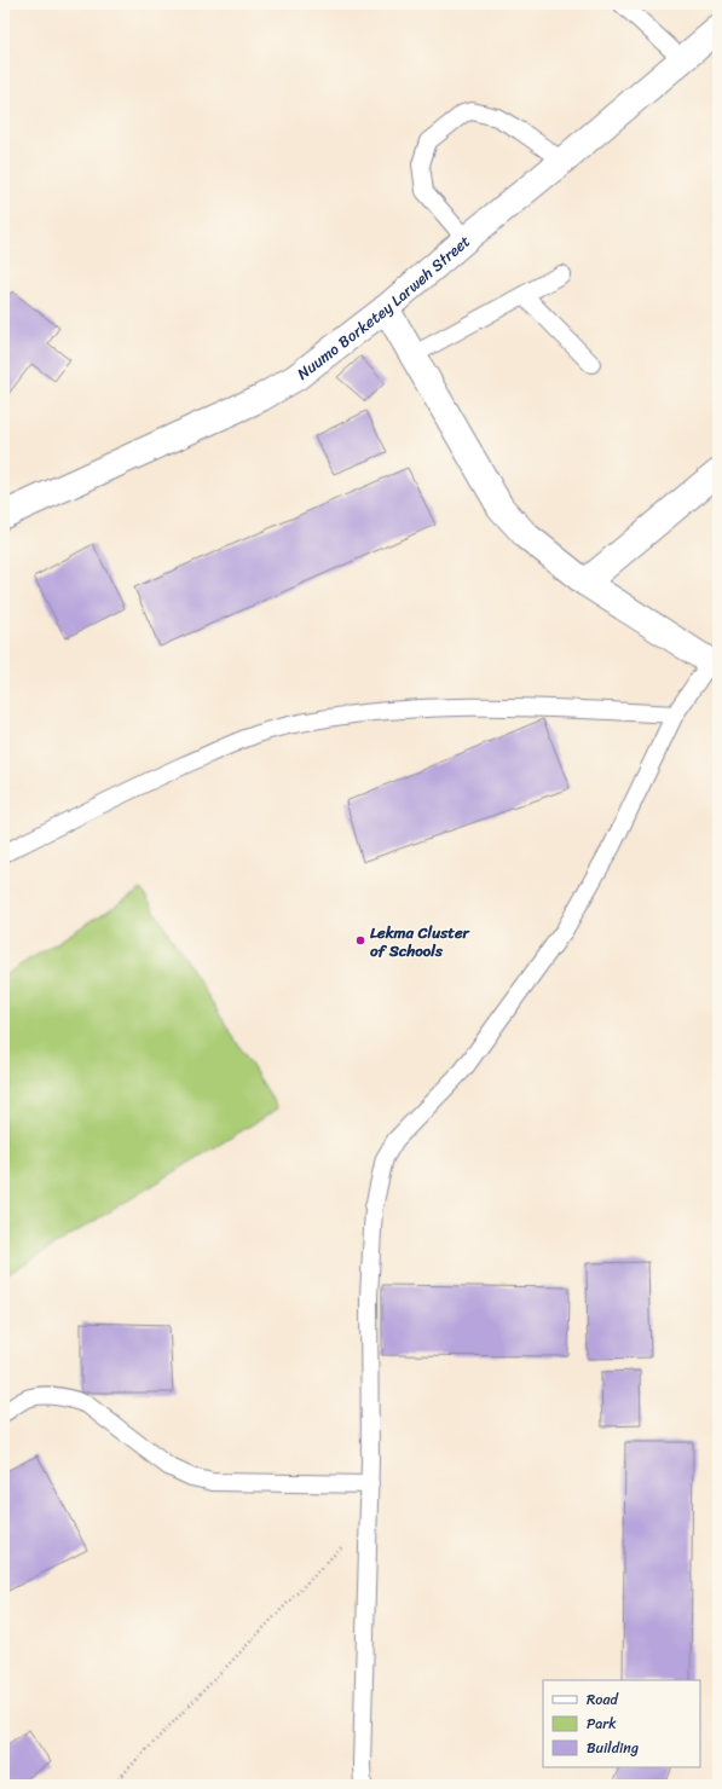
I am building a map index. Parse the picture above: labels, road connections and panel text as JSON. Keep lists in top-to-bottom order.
{
  "streets": {
    "street": ["Nuumo Borketey Larweh Street"]
  },
  "places": ["Lekma Cluster of Schools"],
  "legend": ["Road", "Park", "Building"]
}
